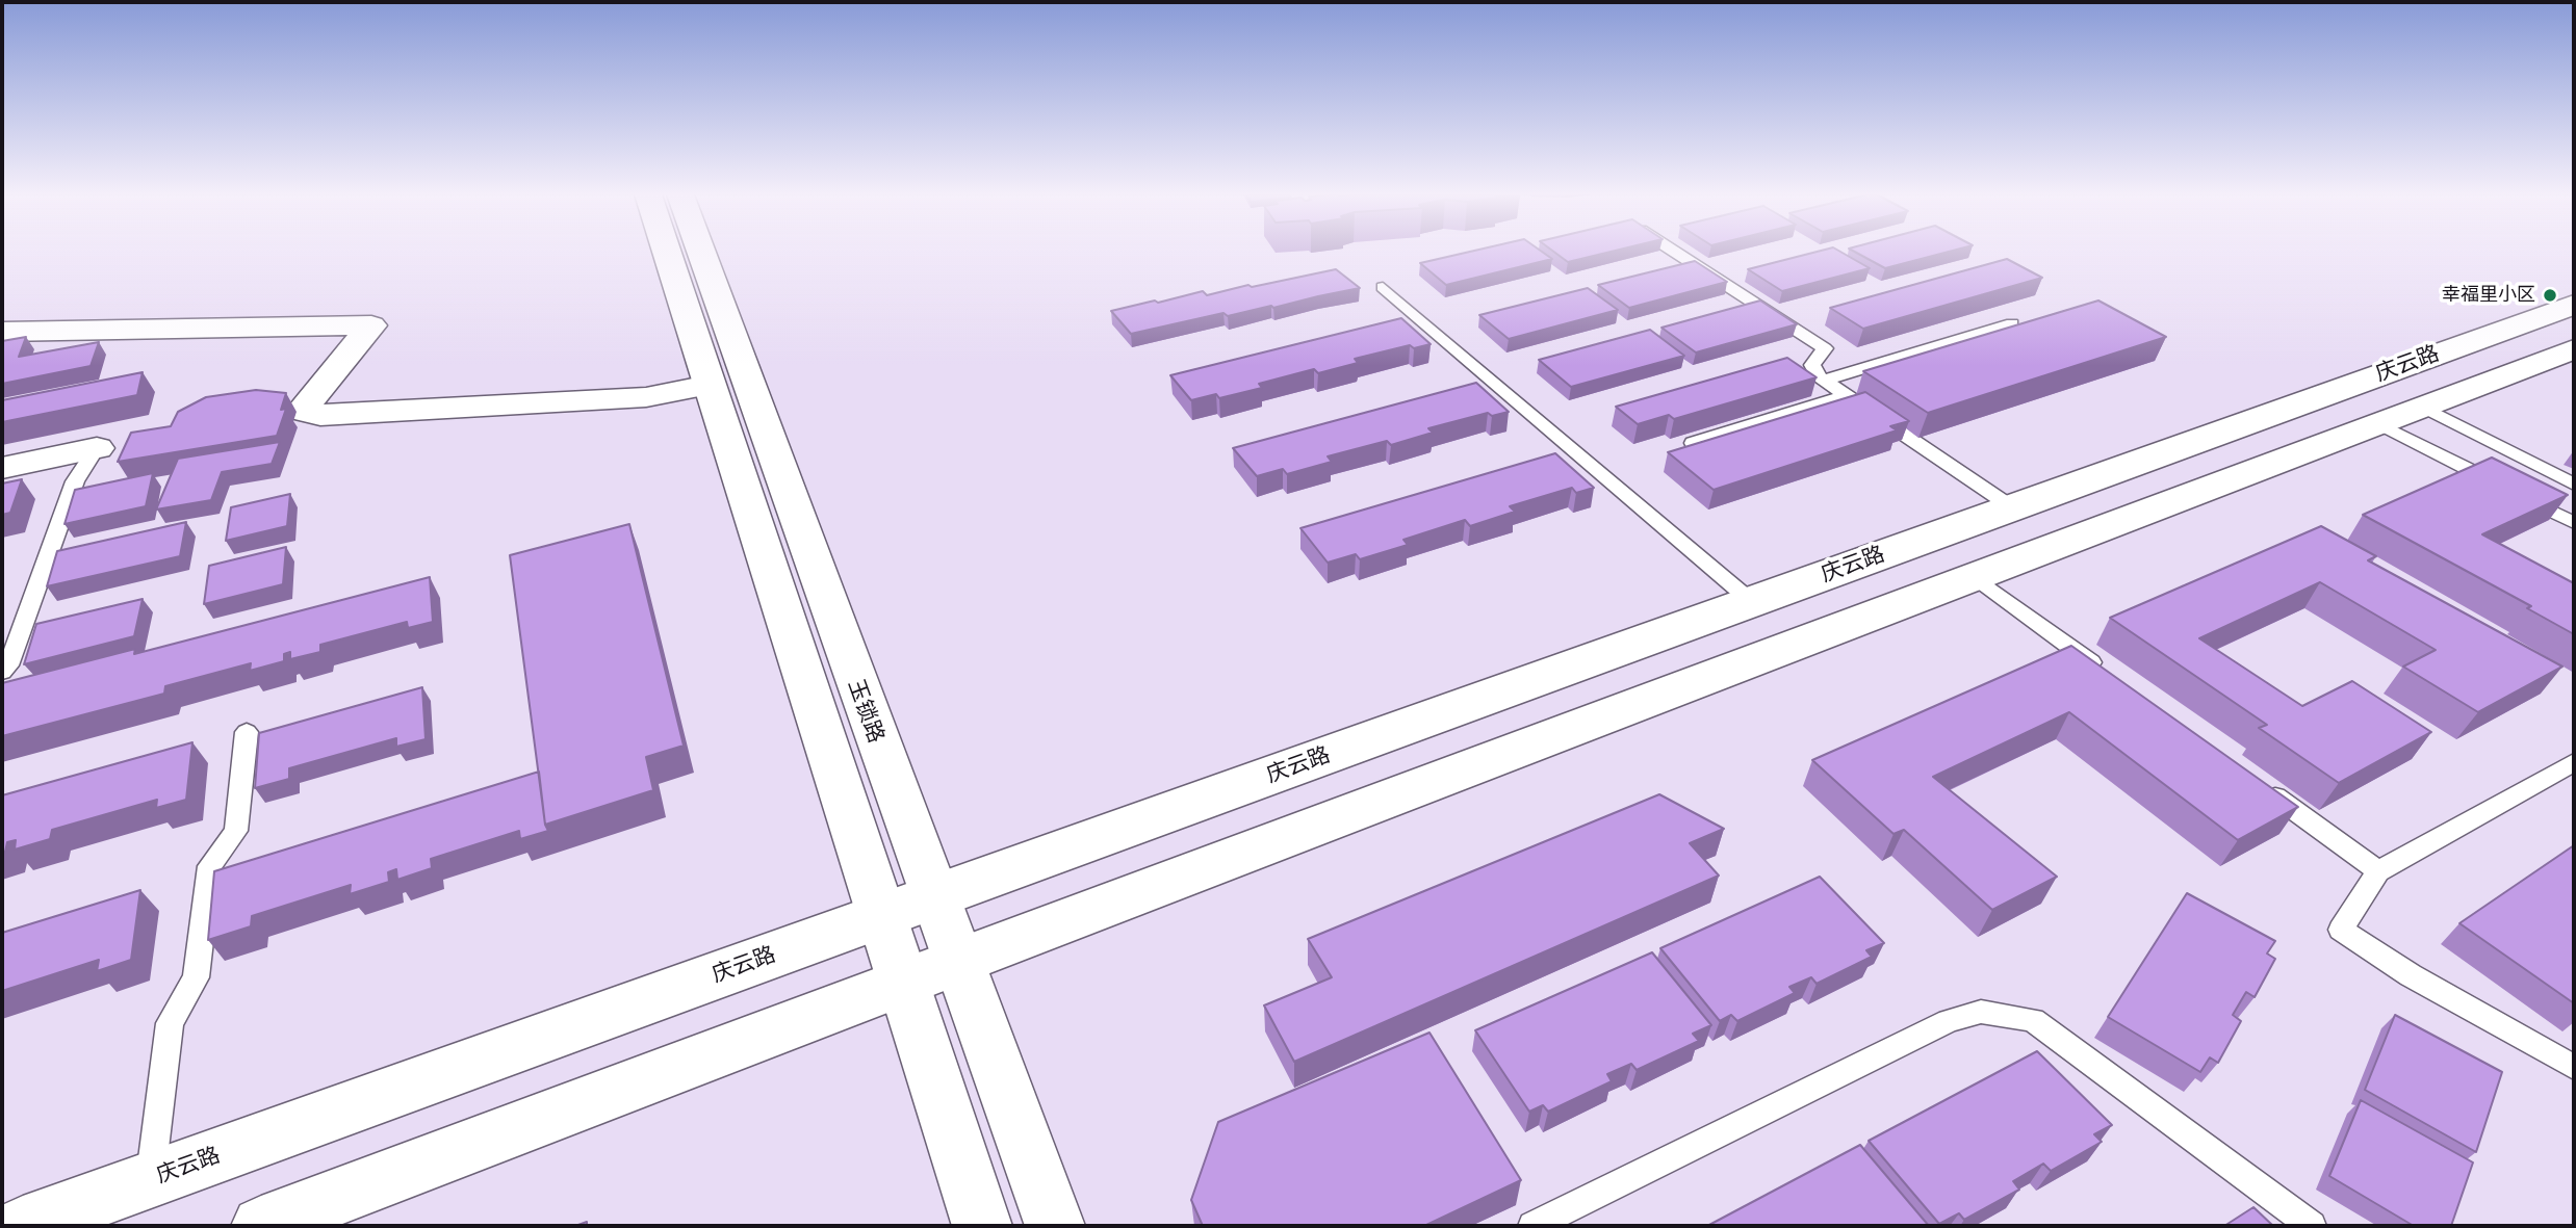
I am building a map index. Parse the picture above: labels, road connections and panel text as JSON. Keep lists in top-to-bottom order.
{
  "streets": {
    "main road": ["庆云路", "玉锁路"]
  },
  "crossings": [
    ["庆云路", "玉锁路"]
  ],
  "places": ["幸福里小区"]
}
